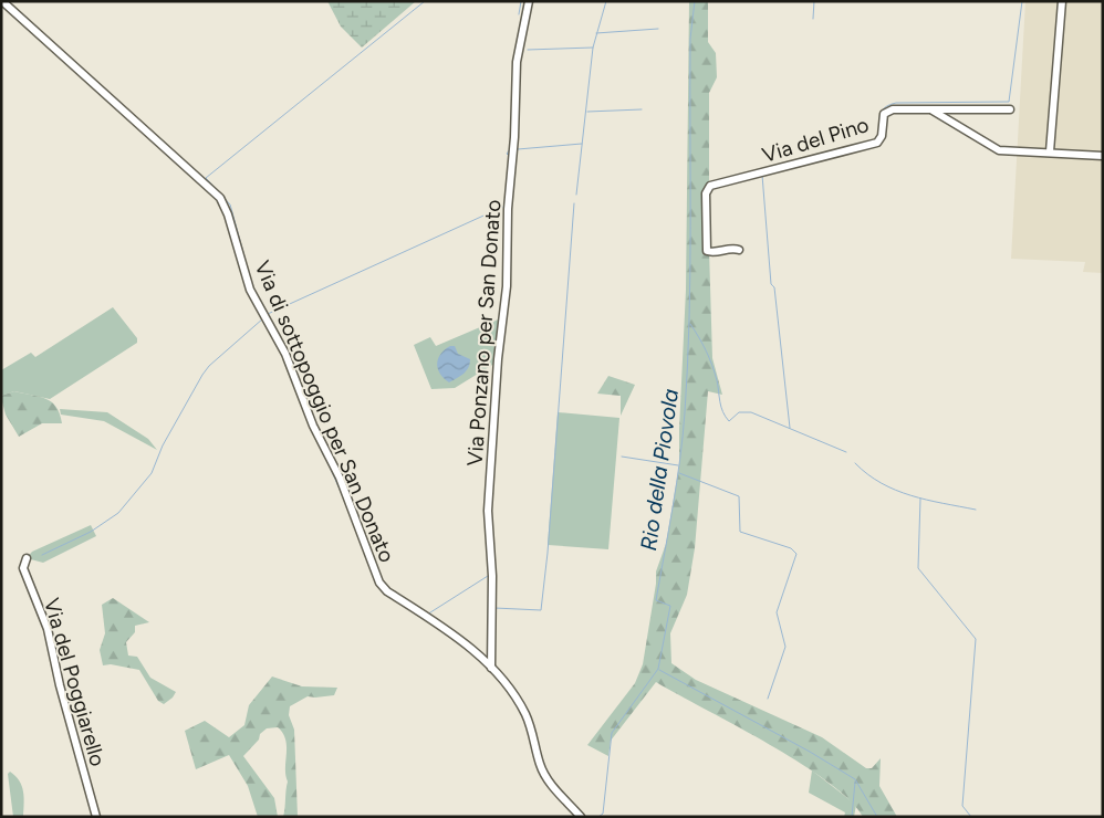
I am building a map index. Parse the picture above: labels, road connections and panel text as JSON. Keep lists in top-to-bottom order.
{
  "streets": {
    "street": [
      "Via del Pino",
      "Via Ponzano per San Donato",
      "Via di sottopoggio per San Donato",
      "Via del Poggiarello"
    ]
  },
  "crossings": [
    ["Via Ponzano per San Donato", "Via di sottopoggio per San Donato"]
  ],
  "water": ["Rio della Piovola"]
}
